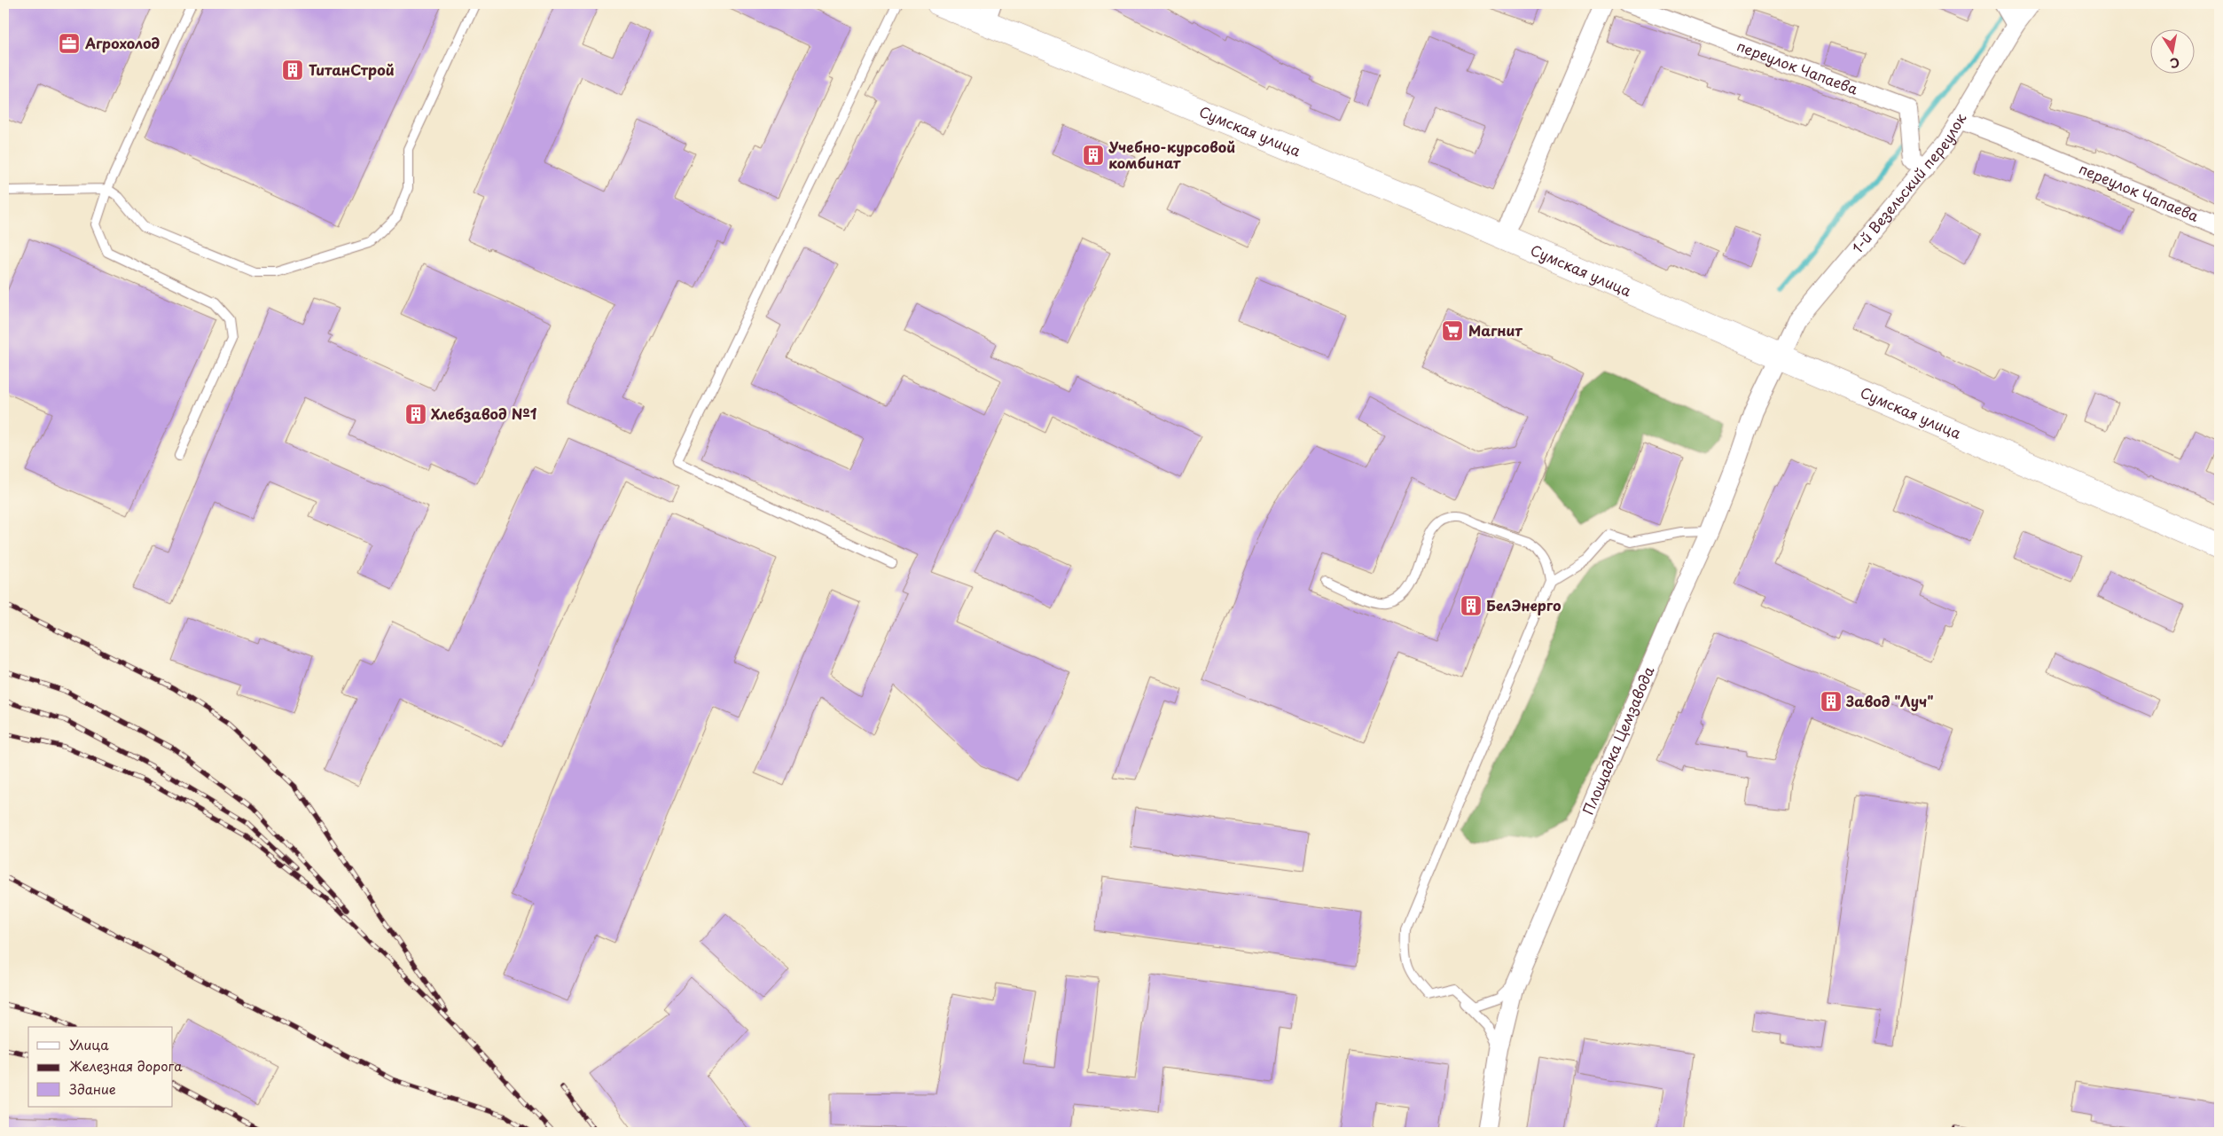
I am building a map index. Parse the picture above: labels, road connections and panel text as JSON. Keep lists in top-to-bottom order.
{
  "streets": {
    "main road": ["Сумская улица"],
    "street": ["переулок Чапаева", "1-й Везельский переулок", "Площадка Цемзавода"]
  },
  "crossings": [
    ["переулок Чапаева", "1-й Везельский переулок"],
    ["Сумская улица", "1-й Везельский переулок"],
    ["Сумская улица", "Площадка Цемзавода"],
    ["1-й Везельский переулок", "Площадка Цемзавода"]
  ],
  "places": {
    "office": ["Агрохолод"],
    "building": [
      "ТитанСтрой",
      "Учебно-курсовой комбинат",
      "Хлебзавод №1",
      "БелЭнерго",
      "Завод \"Луч\""
    ],
    "supermarket": ["Магнит"]
  },
  "legend": ["Улица", "Железная дорога", "Здание"],
  "north": "bottom"
}
